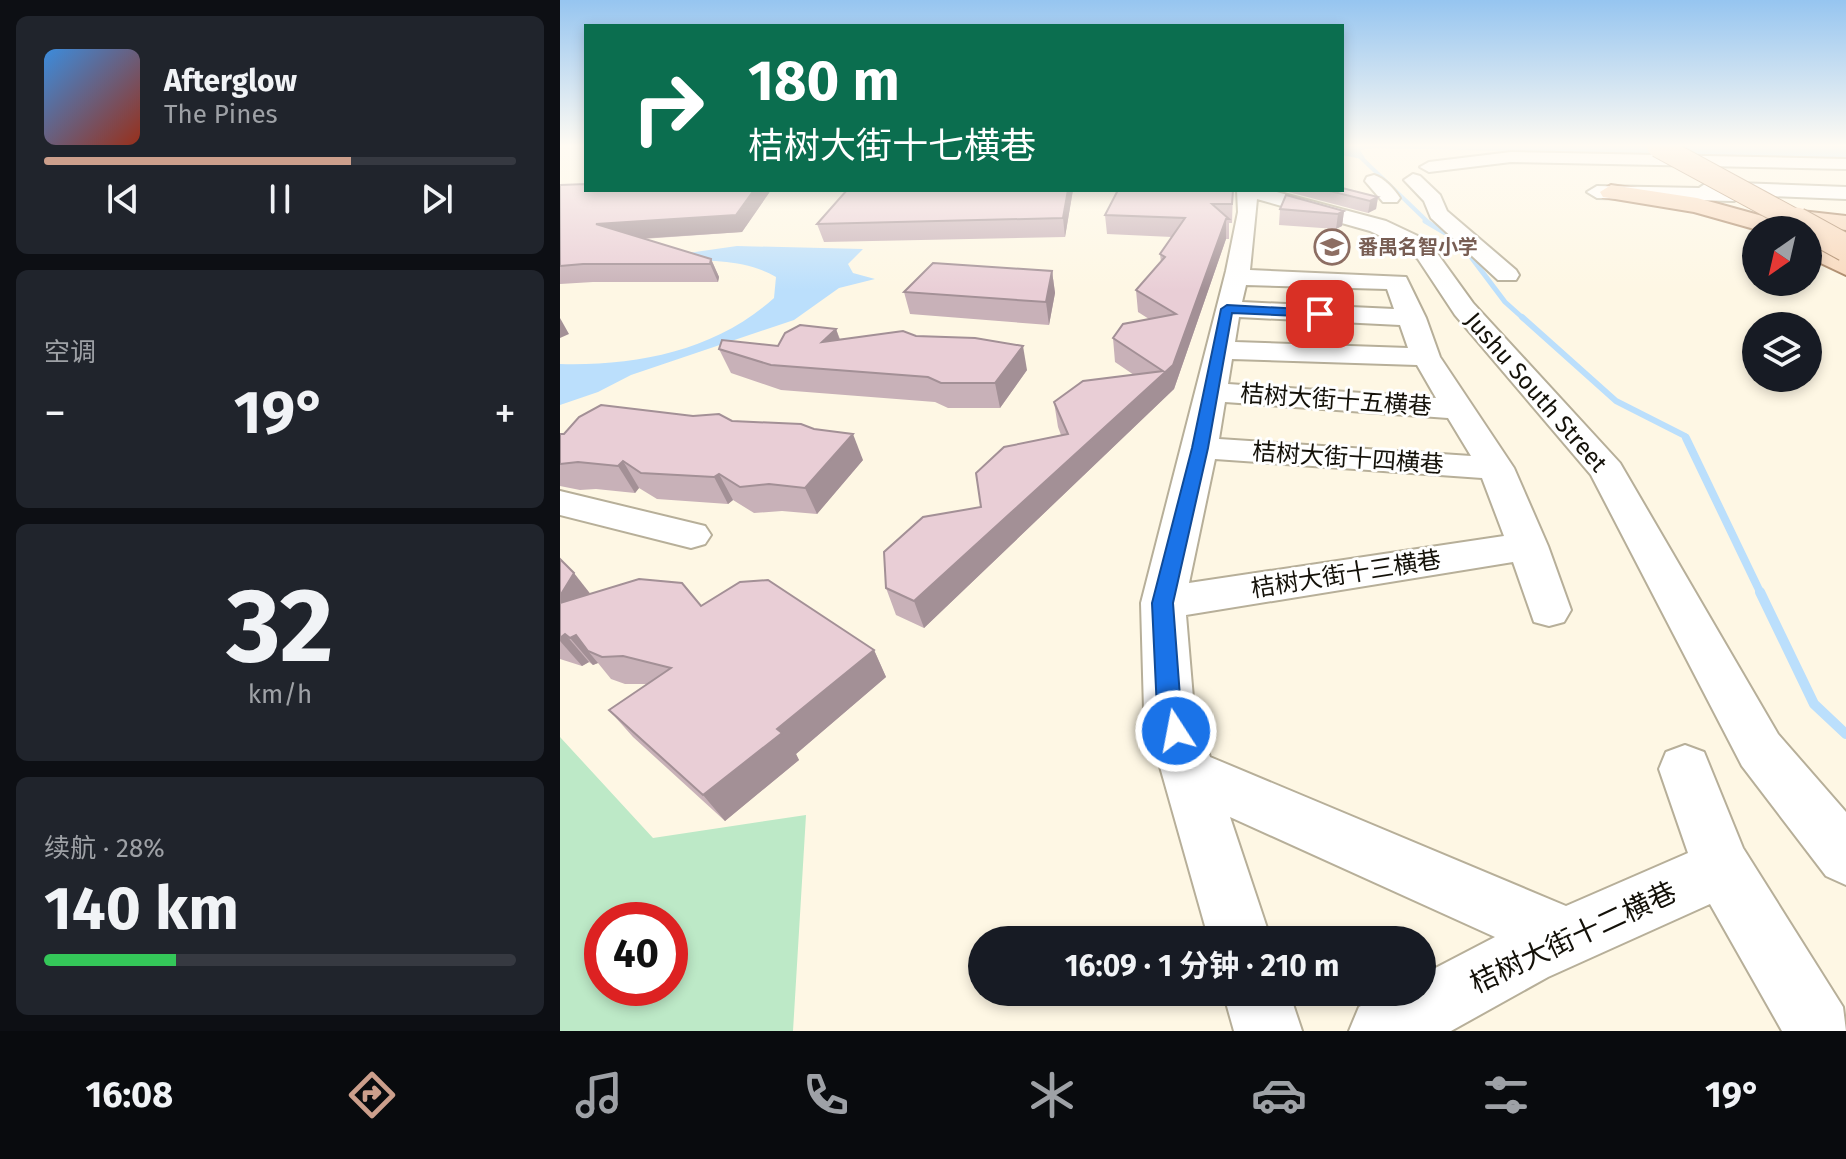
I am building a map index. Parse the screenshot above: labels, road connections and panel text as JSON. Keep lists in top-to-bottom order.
{
  "streets": {
    "street": [
      "Jushu South Street",
      "桔树大街十五横巷",
      "桔树大街十四横巷",
      "桔树大街十三横巷",
      "桔树大街十二横巷"
    ]
  },
  "places": {
    "school or university": ["番禺名智小学"]
  },
  "north": "bottom left",
  "page": {
    "turn": ["180 m", "桔树大街十七横巷"],
    "song": ["Afterglow", "The Pines"],
    "tile": [
      "空调",
      ["32", "km/h"],
      ["续航 · 28%", "140 km"]
    ],
    "heat": ["−", "19°", "+"],
    "limit": "40",
    "trip": "16:09 · 1 分钟 · 210 m",
    "tabs": ["16:08", "19°"]
  }
}
